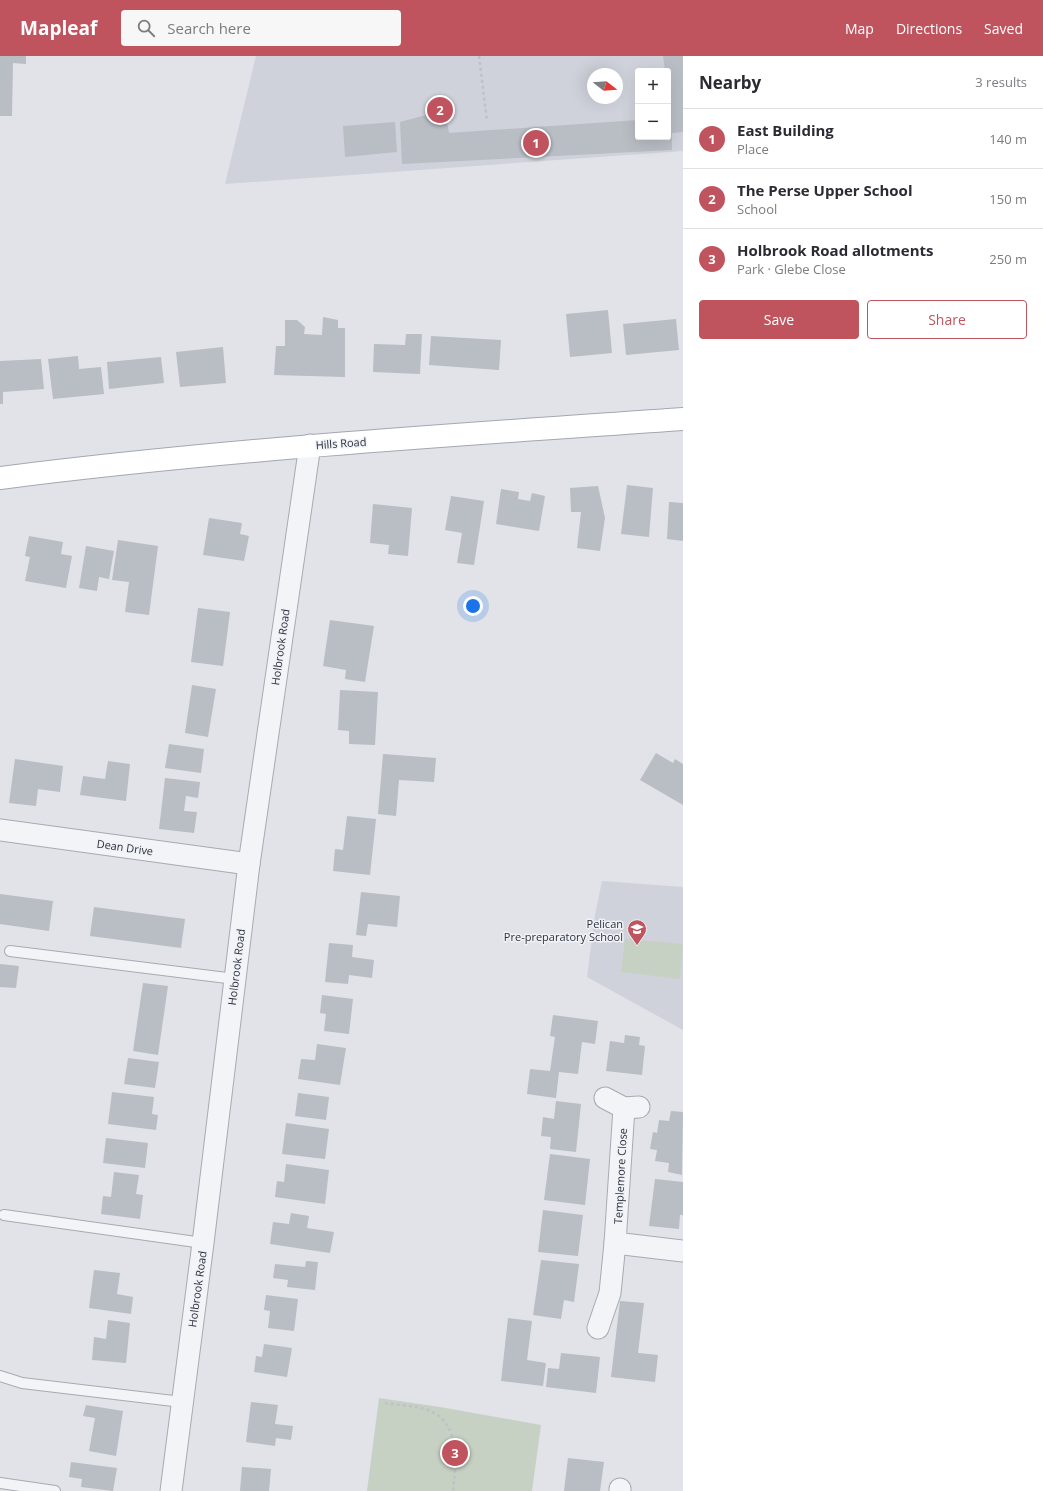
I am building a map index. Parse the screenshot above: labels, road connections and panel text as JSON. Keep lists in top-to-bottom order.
{
  "streets": {
    "main road": ["Hills Road"],
    "street": ["Holbrook Road", "Dean Drive", "Templemore Close"]
  },
  "crossings": [
    ["Hills Road", "Holbrook Road"],
    ["Holbrook Road", "Dean Drive"]
  ],
  "places": {
    "school or university": ["Pelican Pre-preparatory School"]
  },
  "north": "right",
  "page": {
    "header": "Mapleaf",
    "search": "Search here",
    "nav": ["Map", "Directions", "Saved"],
    "heading": ["Nearby", "3 results"],
    "map_buttons": ["+", "−"],
    "pins": ["2", "1", "3"],
    "list": [
      {
        "mark": "1",
        "name": "East Building",
        "note": "Place",
        "value": "140 m"
      },
      {
        "mark": "2",
        "name": "The Perse Upper School",
        "note": "School",
        "value": "150 m"
      },
      {
        "mark": "3",
        "name": "Holbrook Road allotments",
        "note": "Park · Glebe Close",
        "value": "250 m"
      }
    ],
    "buttons": ["Save", "Share"]
  }
}
